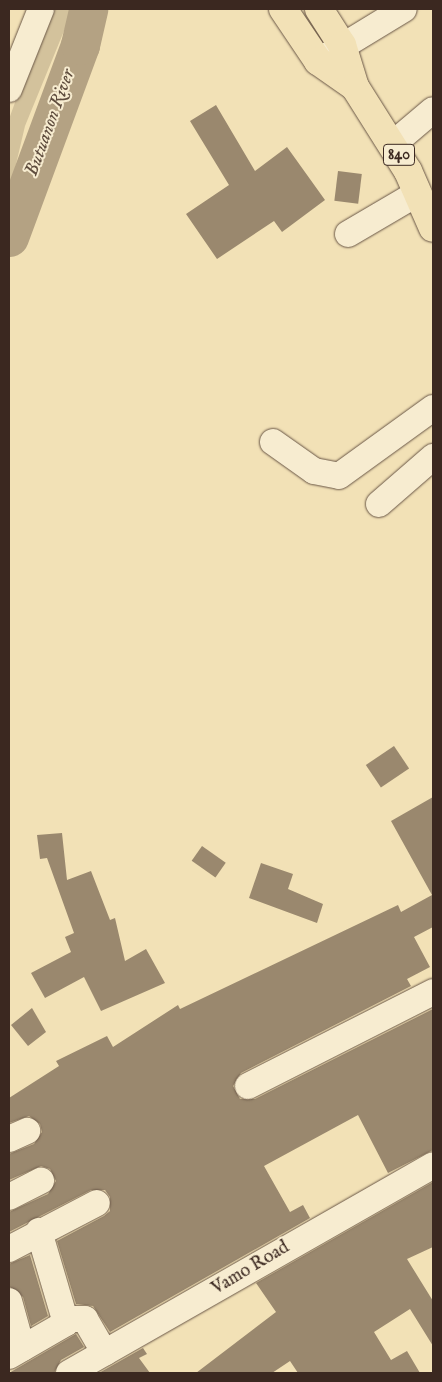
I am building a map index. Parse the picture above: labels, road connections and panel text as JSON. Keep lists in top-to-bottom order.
{
  "streets": {
    "highway": ["840"],
    "street": ["Vamo Road"]
  },
  "water": ["Butuanon River"]
}
